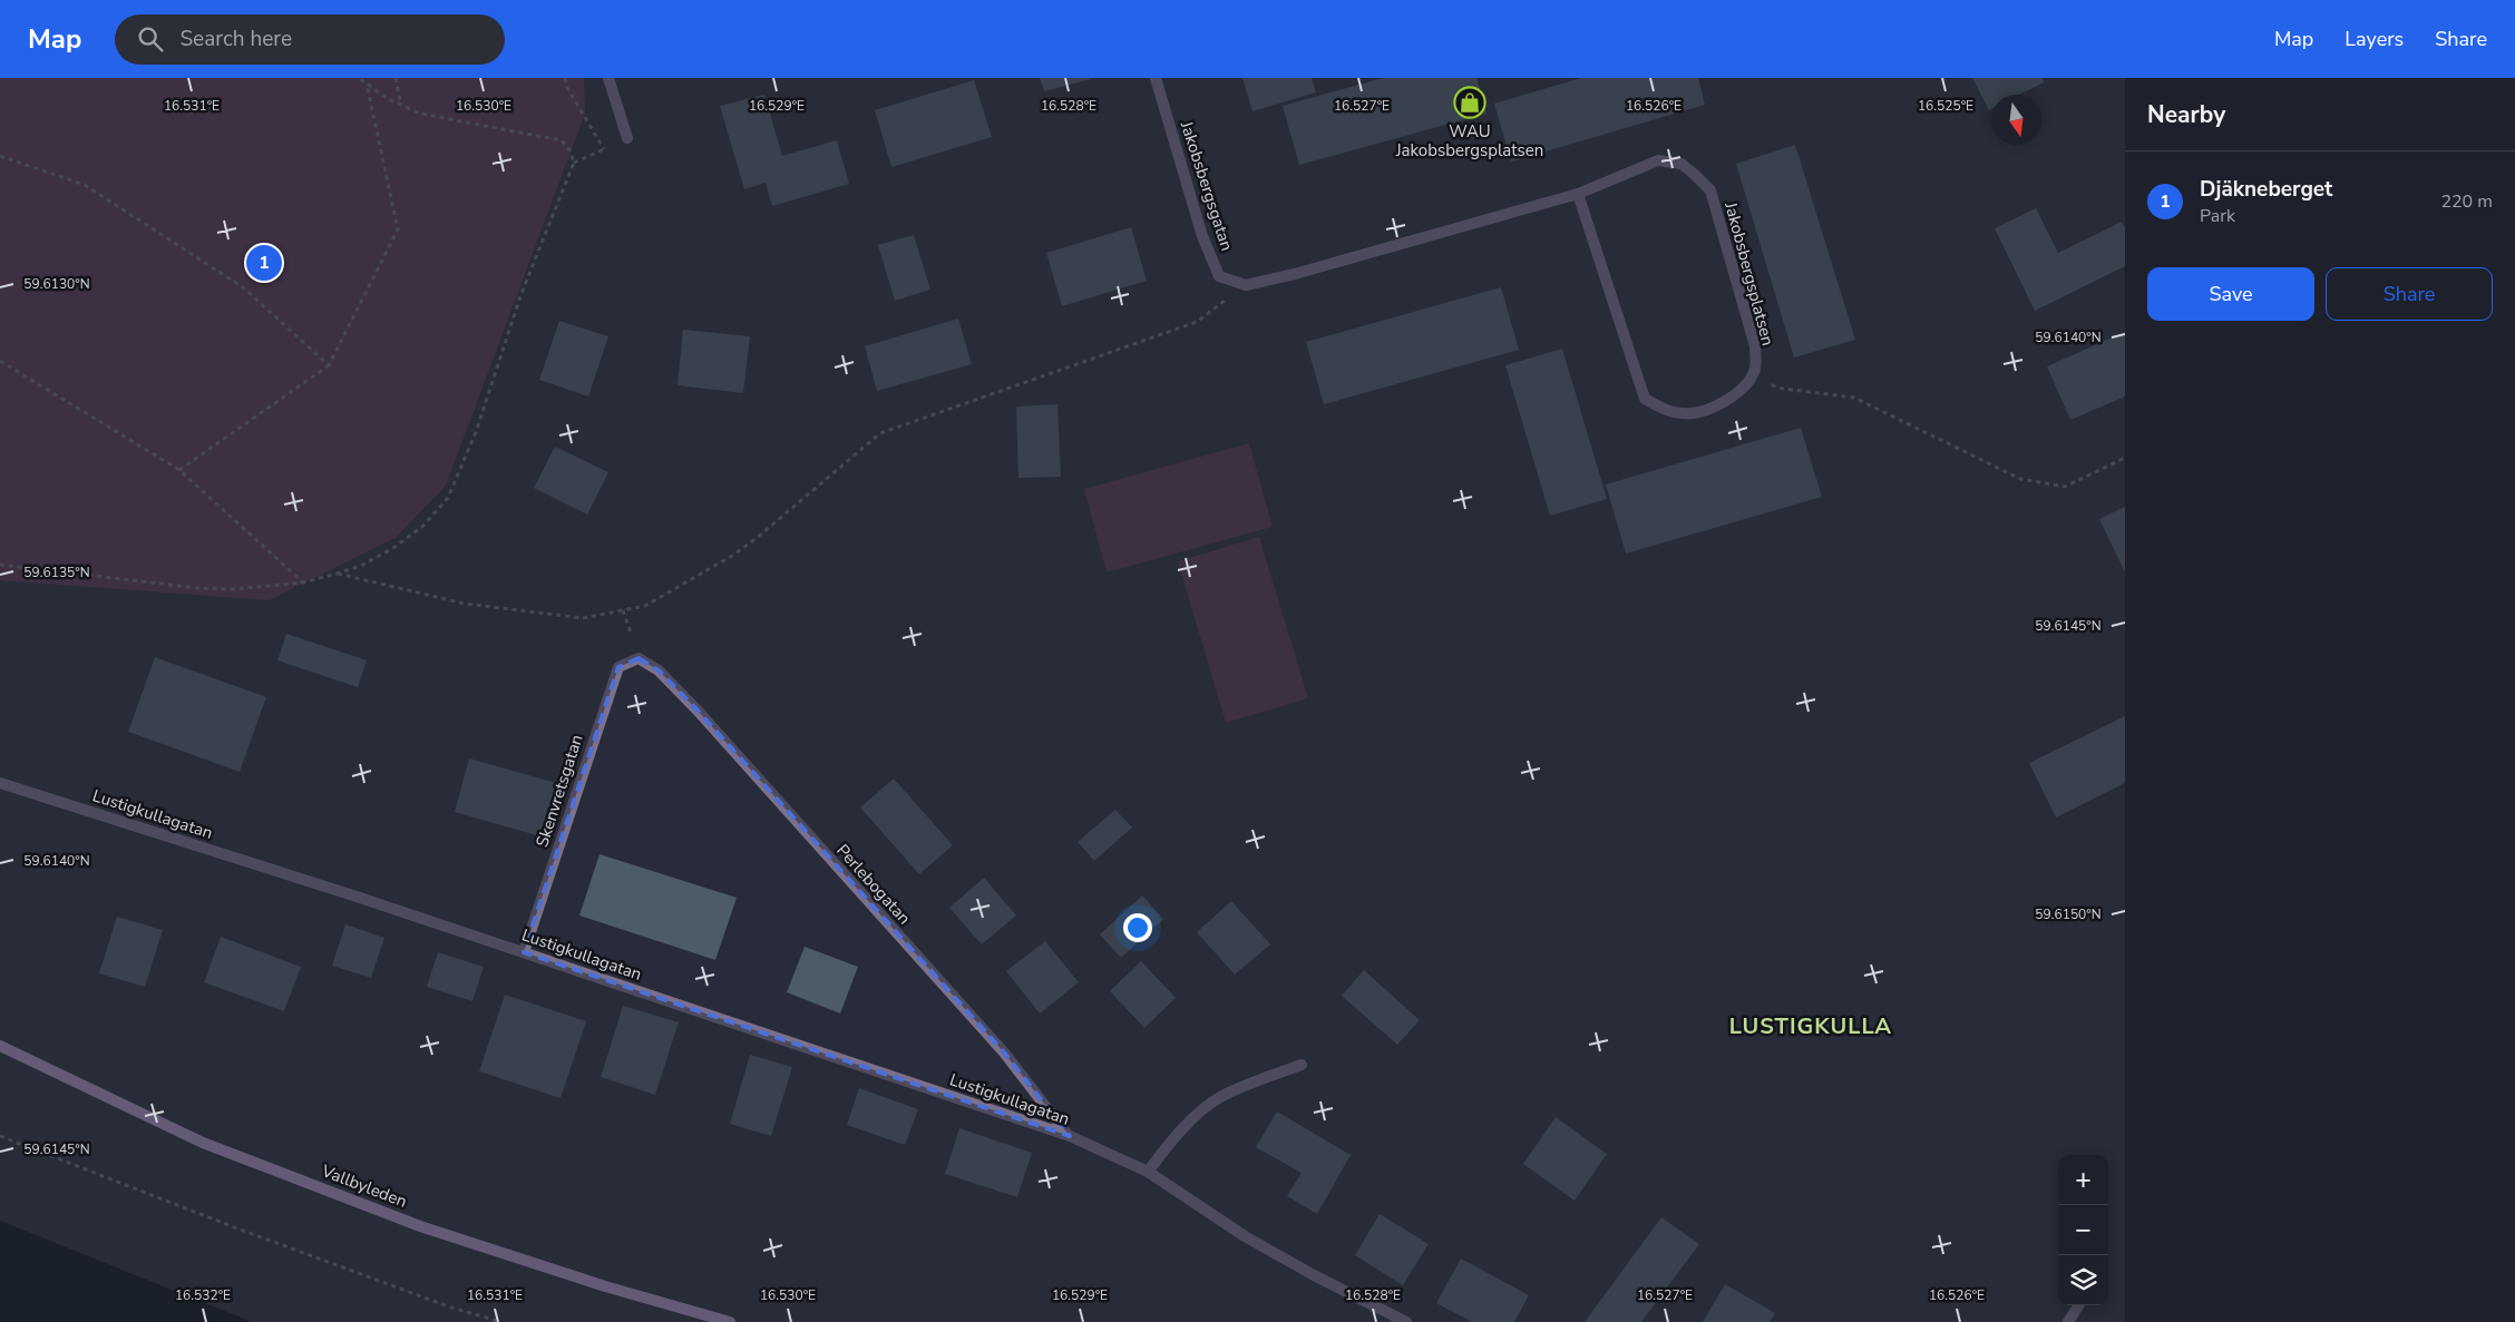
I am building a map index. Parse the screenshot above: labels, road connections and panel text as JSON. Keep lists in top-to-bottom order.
{
  "streets": {
    "main road": ["Vallbyleden"],
    "street": [
      "Jakobsbergsgatan",
      "Jakobsbergsplatsen",
      "Skenvretsgatan",
      "Lustigkullagatan",
      "Perlebogatan"
    ]
  },
  "crossings": [
    ["Jakobsbergsgatan", "Jakobsbergsplatsen"],
    ["Skenvretsgatan", "Lustigkullagatan"],
    ["Skenvretsgatan", "Perlebogatan"],
    ["Lustigkullagatan", "Perlebogatan"]
  ],
  "districts": ["LUSTIGKULLA"],
  "places": {
    "shop": ["WAU Jakobsbergsplatsen"]
  },
  "north": "bottom",
  "page": {
    "header": "Map",
    "search": "Search here",
    "nav": ["Map", "Layers", "Share"],
    "heading": "Nearby",
    "list": [
      {
        "mark": "1",
        "name": "Djäkneberget",
        "note": "Park",
        "value": "220 m"
      }
    ],
    "pins": "1",
    "buttons": ["Save", "Share"],
    "map_buttons": ["+", "−"]
  },
  "coordinates": [
    "16.531°E",
    "16.528°E",
    "16.527°E",
    "16.530°E",
    "16.529°E",
    "16.526°E",
    "16.525°E",
    "59.6130°N",
    "59.6140°N",
    "59.6135°N",
    "59.6145°N",
    "59.6150°N",
    "16.532°E"
  ]
}
